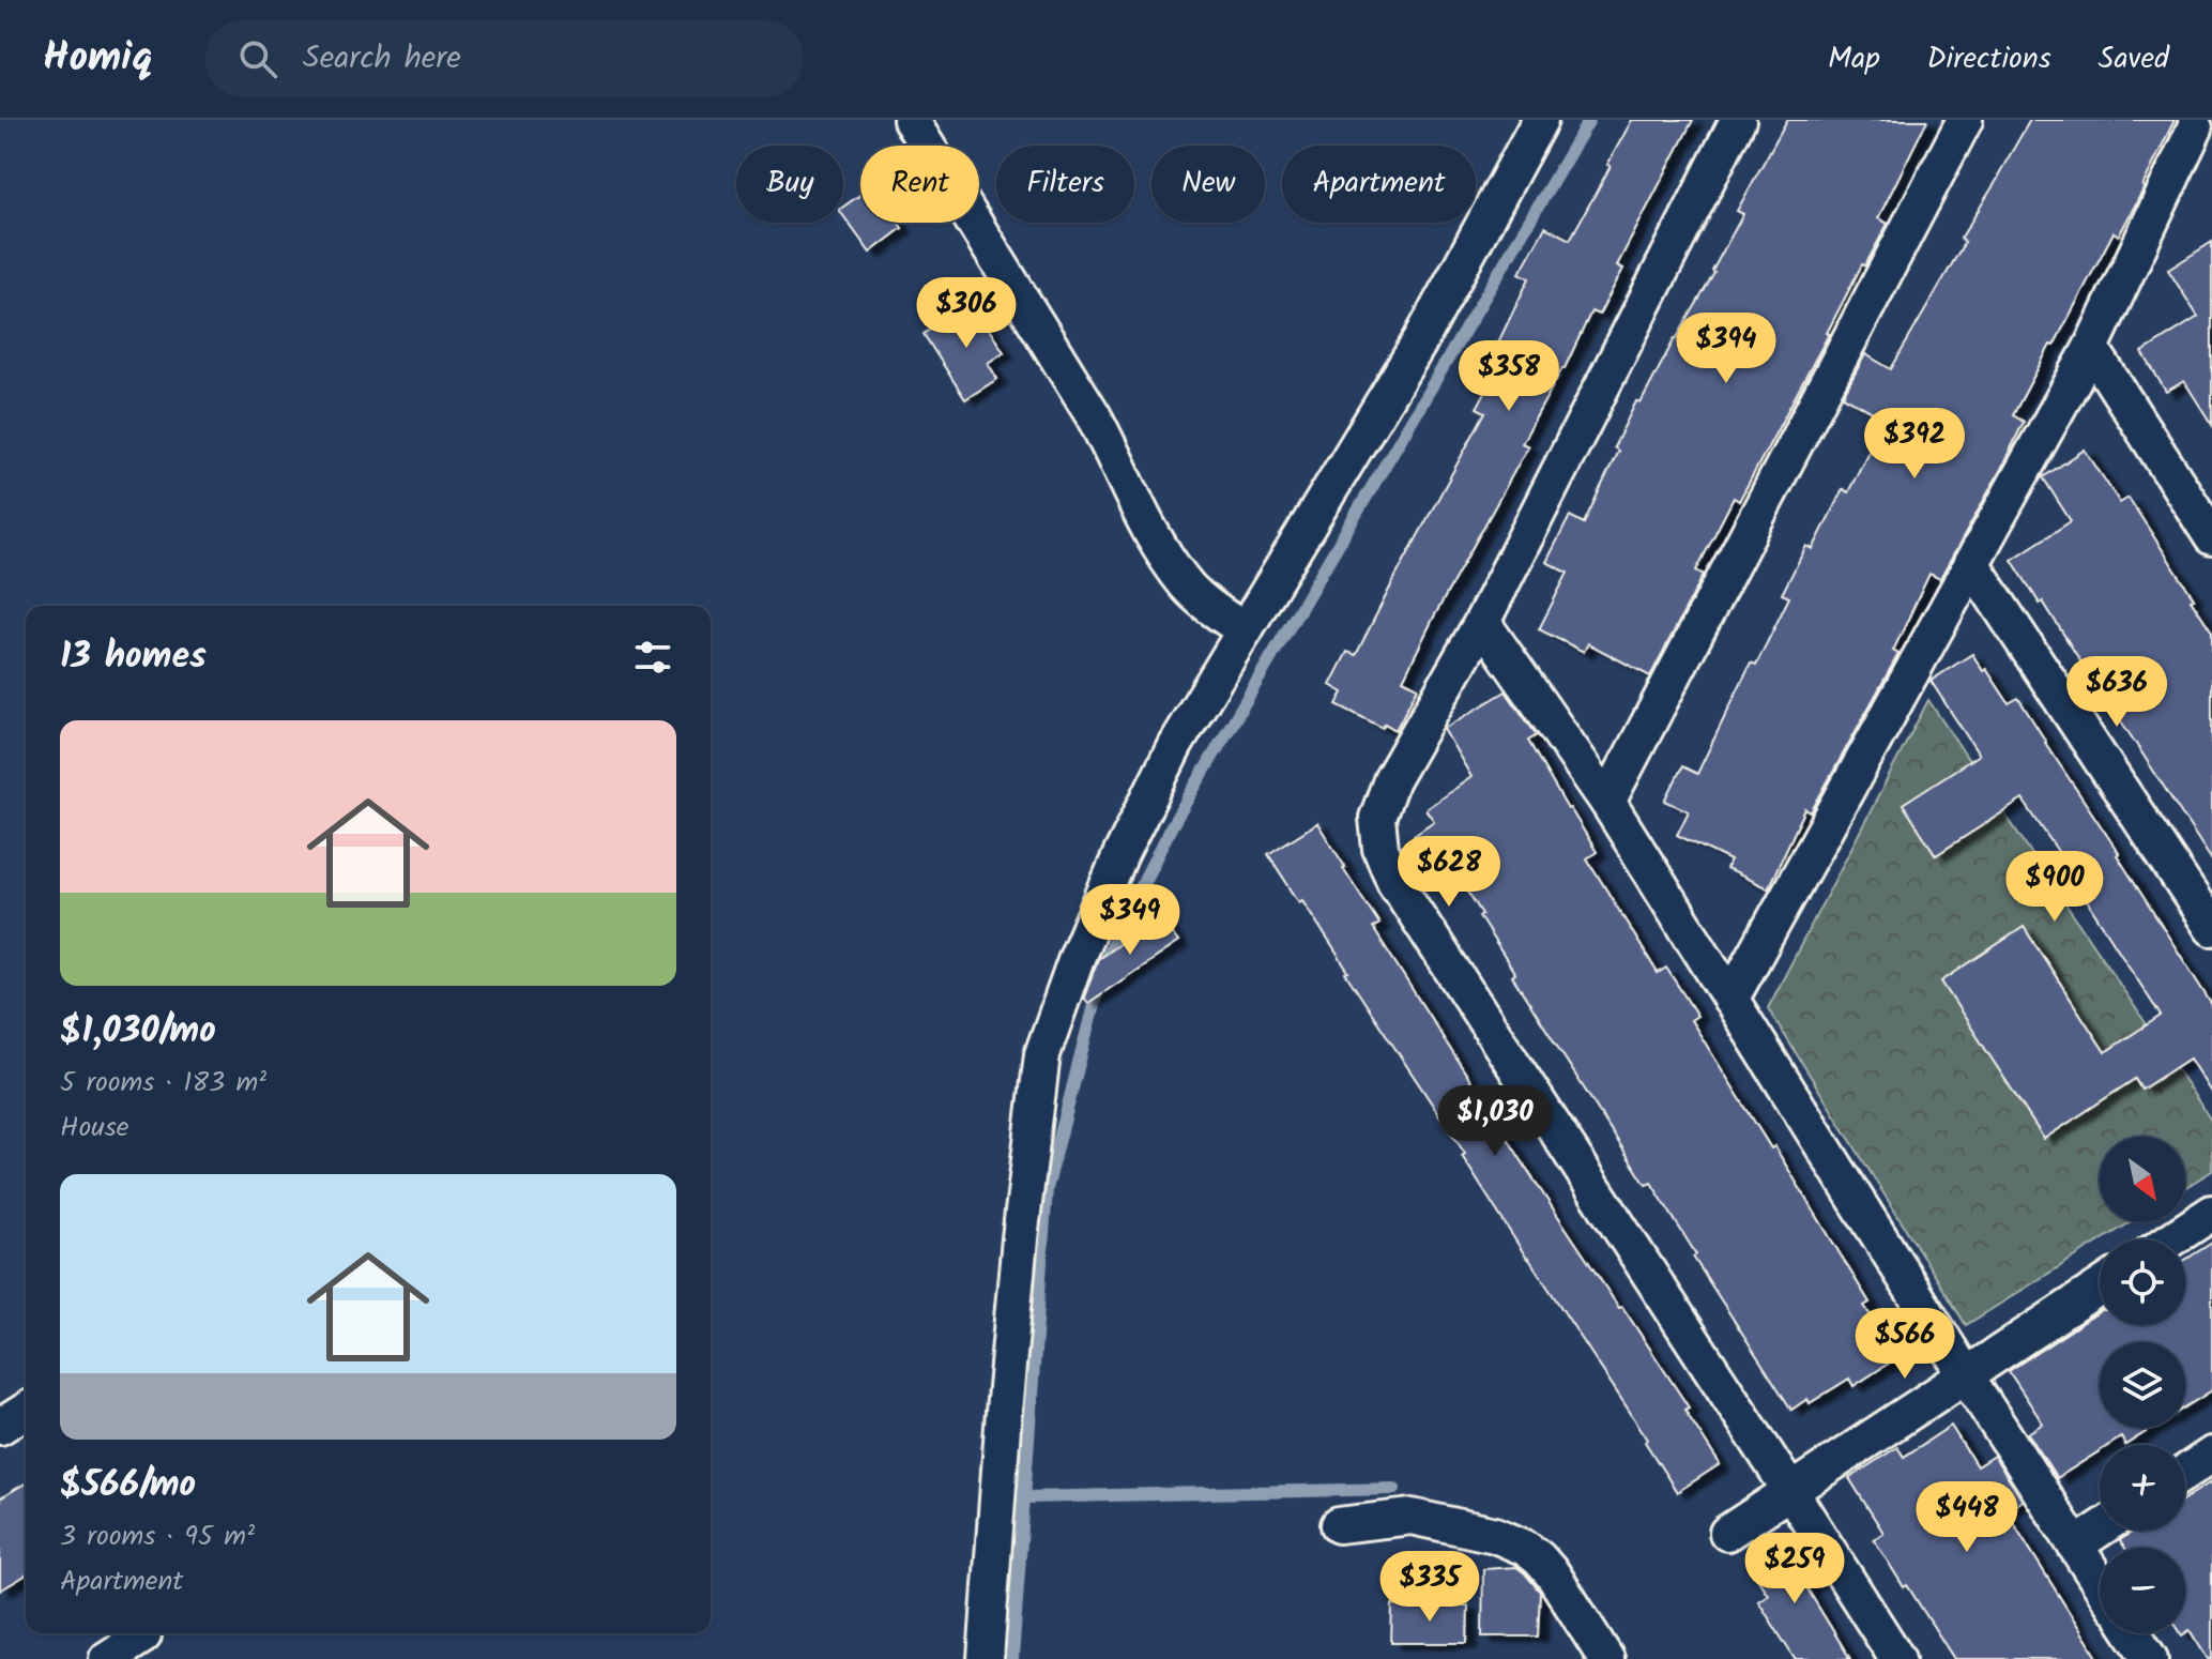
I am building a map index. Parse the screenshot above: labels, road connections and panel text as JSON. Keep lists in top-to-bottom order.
{
  "north": "bottom right",
  "page": {
    "header": "Homiq",
    "search": "Search here",
    "nav": ["Map", "Directions", "Saved"],
    "chip": [
      "Buy",
      "Rent",
      "Filters",
      "New",
      "Apartment"
    ],
    "price": [
      "$306",
      "$394",
      "$358",
      "$392",
      "$636",
      "$628",
      "$900",
      "$349",
      "$1,030",
      "$566",
      "$448",
      "$259",
      "$335"
    ],
    "heading": "13 homes",
    "list": [
      {
        "name": "$1,030/mo",
        "note": "5 rooms · 183 m² · House"
      },
      {
        "name": "$566/mo",
        "note": "3 rooms · 95 m² · Apartment"
      }
    ],
    "map_buttons": ["+", "−"]
  }
}
